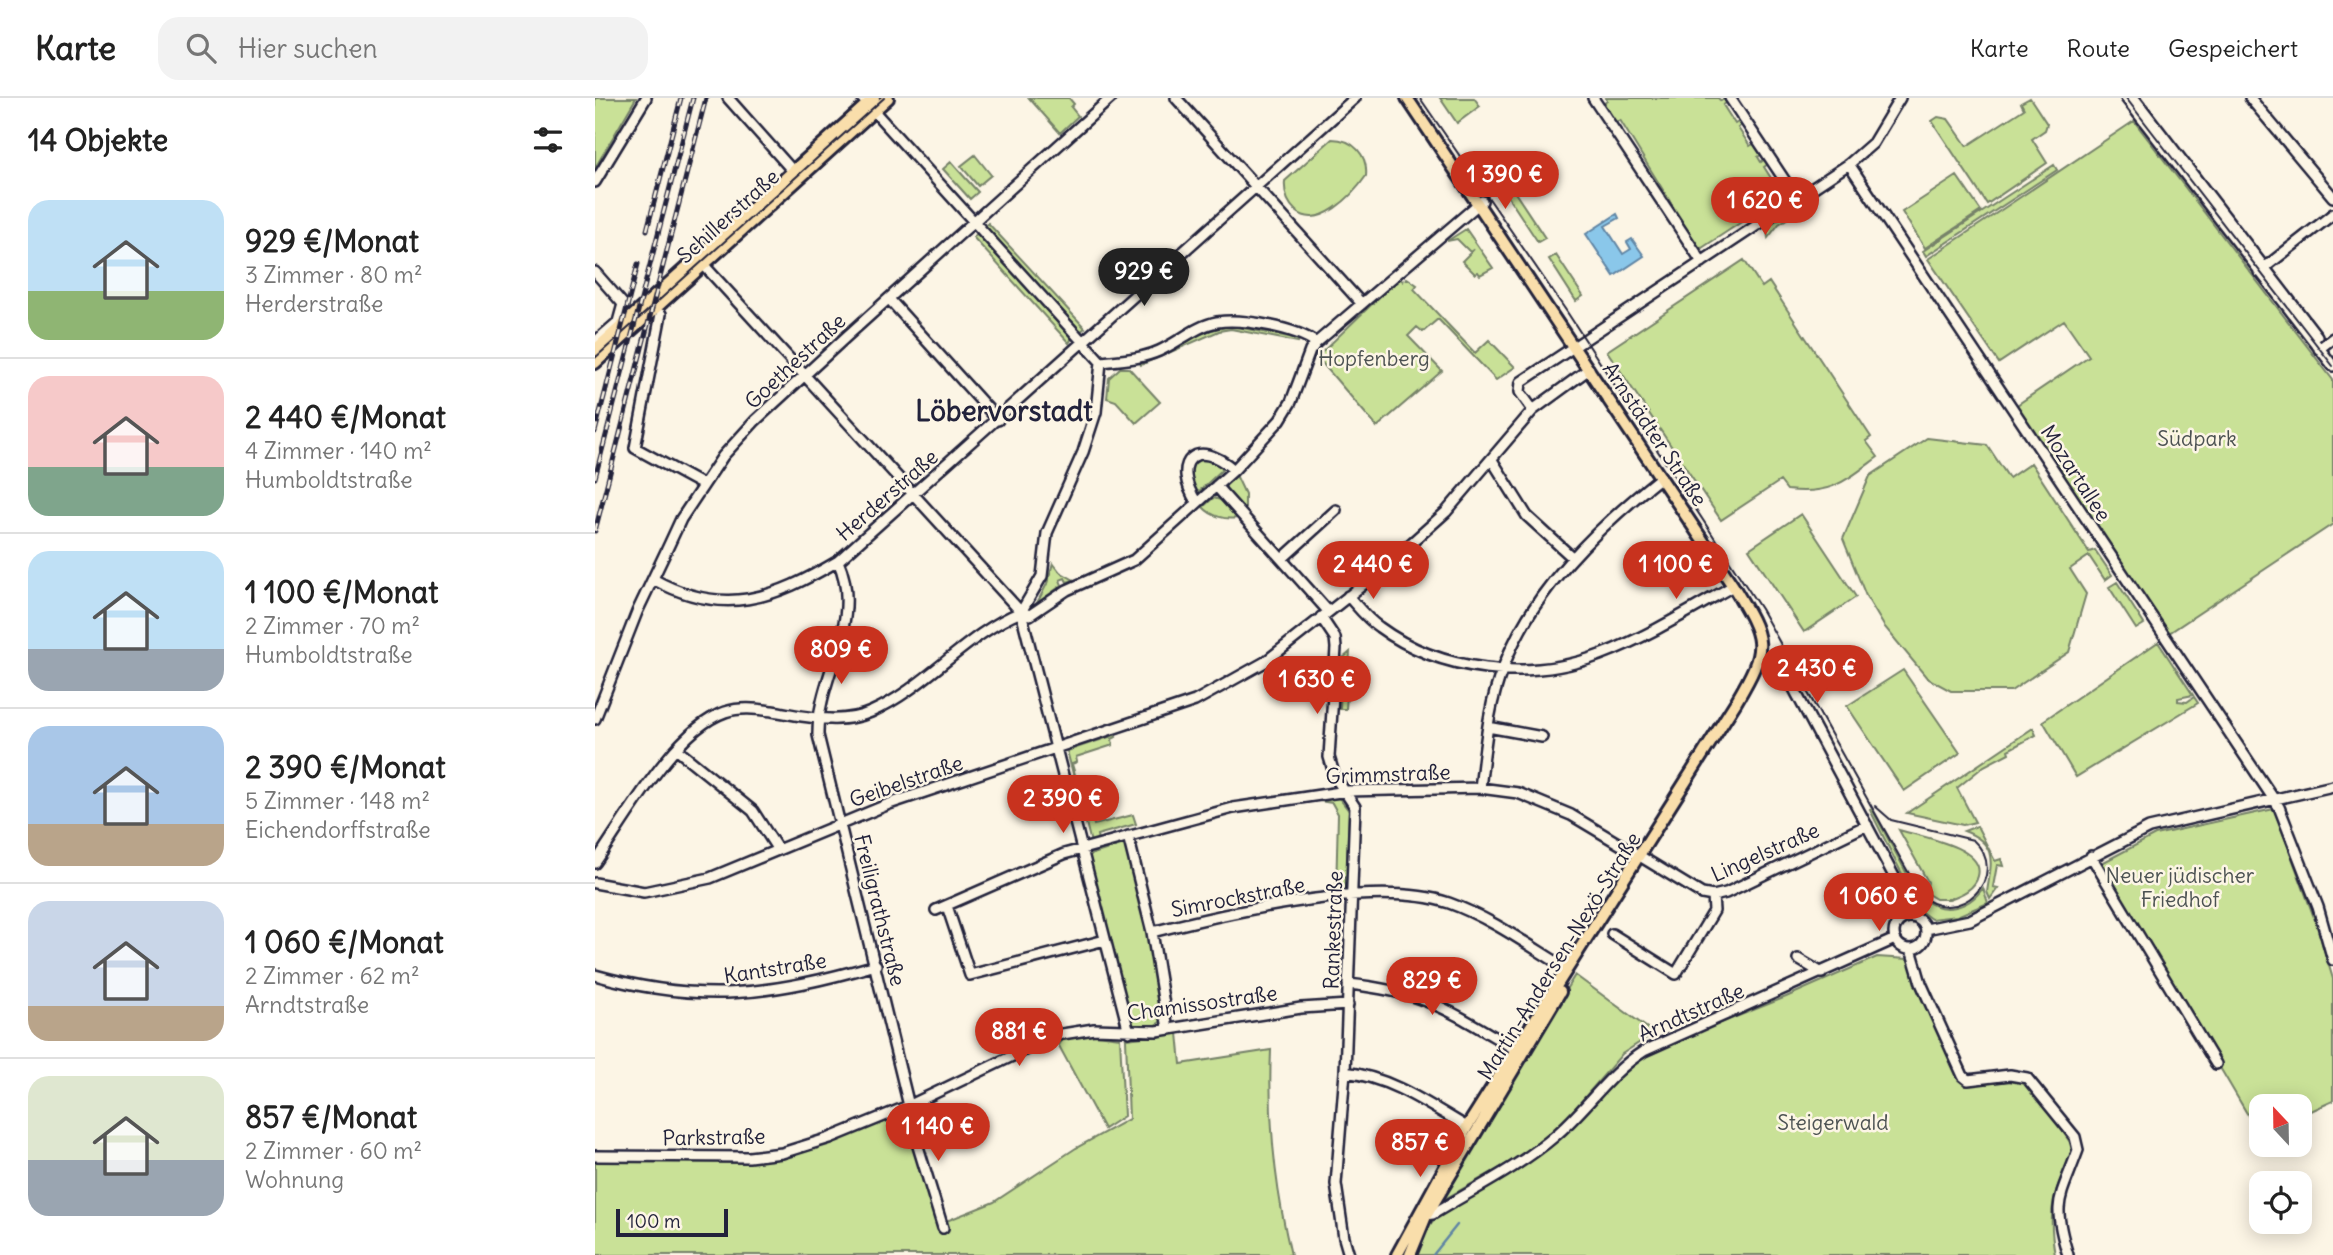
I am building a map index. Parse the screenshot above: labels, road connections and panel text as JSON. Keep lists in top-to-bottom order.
{
  "streets": {
    "main road": ["Schillerstraße", "Arnstädter Straße", "Martin-Andersen-Nexö-Straße"],
    "street": [
      "Goethestraße",
      "Mozartallee",
      "Herderstraße",
      "Grimmstraße",
      "Geibelstraße",
      "Lingelstraße",
      "Simrockstraße",
      "Freiligrathstraße",
      "Rankestraße",
      "Kantstraße",
      "Chamissostraße",
      "Arndtstraße",
      "Parkstraße"
    ]
  },
  "crossings": [
    ["Goethestraße", "Herderstraße"],
    ["Arnstädter Straße", "Geibelstraße"],
    ["Arnstädter Straße", "Martin-Andersen-Nexö-Straße"],
    ["Herderstraße", "Freiligrathstraße"],
    ["Grimmstraße", "Lingelstraße"],
    ["Grimmstraße", "Rankestraße"],
    ["Grimmstraße", "Martin-Andersen-Nexö-Straße"],
    ["Geibelstraße", "Freiligrathstraße"],
    ["Geibelstraße", "Rankestraße"],
    ["Lingelstraße", "Martin-Andersen-Nexö-Straße"],
    ["Simrockstraße", "Rankestraße"],
    ["Simrockstraße", "Martin-Andersen-Nexö-Straße"],
    ["Freiligrathstraße", "Kantstraße"],
    ["Freiligrathstraße", "Chamissostraße"],
    ["Freiligrathstraße", "Parkstraße"],
    ["Rankestraße", "Chamissostraße"],
    ["Martin-Andersen-Nexö-Straße", "Arndtstraße"],
    ["Chamissostraße", "Parkstraße"]
  ],
  "districts": ["Löbervorstadt"],
  "parks": [
    "Hopfenberg",
    "Südpark",
    "Neuer jüdischer Friedhof",
    "Steigerwald"
  ],
  "scale_bar": "100 m",
  "north": "top",
  "page": {
    "header": "Karte",
    "search": "Hier suchen",
    "nav": ["Karte", "Route", "Gespeichert"],
    "heading": "14 Objekte",
    "price": [
      "1 390 €",
      "1 620 €",
      "929 €",
      "2 440 €",
      "1 100 €",
      "809 €",
      "2 430 €",
      "1 630 €",
      "2 390 €",
      "1 060 €",
      "829 €",
      "881 €",
      "1 140 €",
      "857 €"
    ],
    "list": [
      {
        "name": "929 €/Monat",
        "note": "3 Zimmer · 80 m² · Herderstraße"
      },
      {
        "name": "2 440 €/Monat",
        "note": "4 Zimmer · 140 m² · Humboldtstraße"
      },
      {
        "name": "1 100 €/Monat",
        "note": "2 Zimmer · 70 m² · Humboldtstraße"
      },
      {
        "name": "2 390 €/Monat",
        "note": "5 Zimmer · 148 m² · Eichendorffstraße"
      },
      {
        "name": "1 060 €/Monat",
        "note": "2 Zimmer · 62 m² · Arndtstraße"
      },
      {
        "name": "857 €/Monat",
        "note": "2 Zimmer · 60 m² · Wohnung"
      }
    ],
    "scale": "100 m"
  }
}
